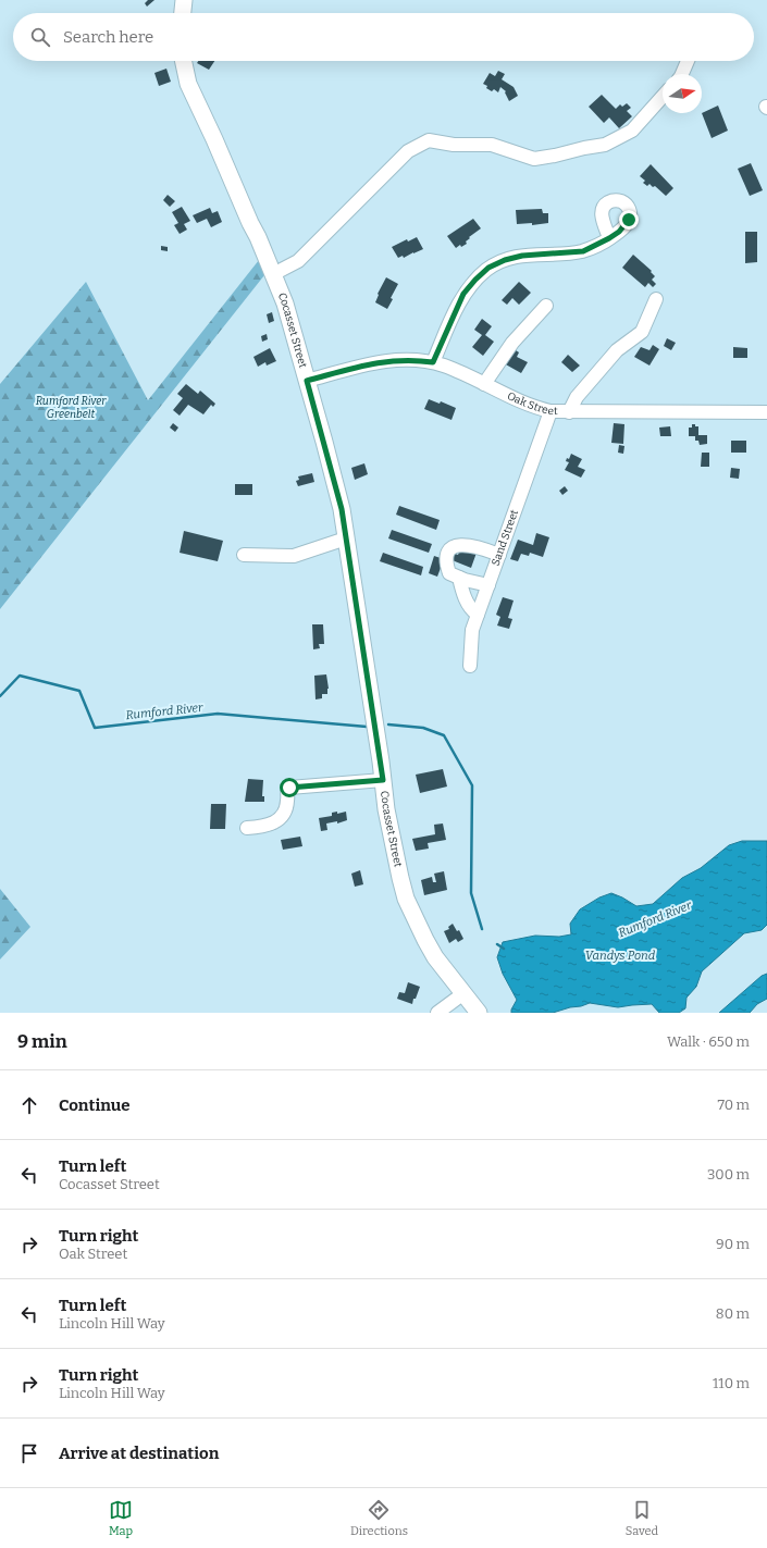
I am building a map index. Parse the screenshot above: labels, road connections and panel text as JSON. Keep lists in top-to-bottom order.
{
  "streets": {
    "main road": ["Cocasset Street"],
    "street": ["Oak Street", "Sand Street"]
  },
  "crossings": [
    ["Cocasset Street", "Oak Street"],
    ["Oak Street", "Sand Street"]
  ],
  "water": ["Rumford River", "Vandys Pond"],
  "parks": ["Rumford River Greenbelt"],
  "north": "right",
  "page": {
    "search": "Search here",
    "heading": ["9 min", "Walk · 650 m"],
    "list": [
      ["Continue", "70 m"],
      ["Turn left", "Cocasset Street", "300 m"],
      ["Turn right", "Oak Street", "90 m"],
      ["Turn left", "Lincoln Hill Way", "80 m"],
      ["Turn right", "Lincoln Hill Way", "110 m"],
      "Arrive at destination"
    ],
    "nav": ["Map", "Directions", "Saved"]
  }
}
